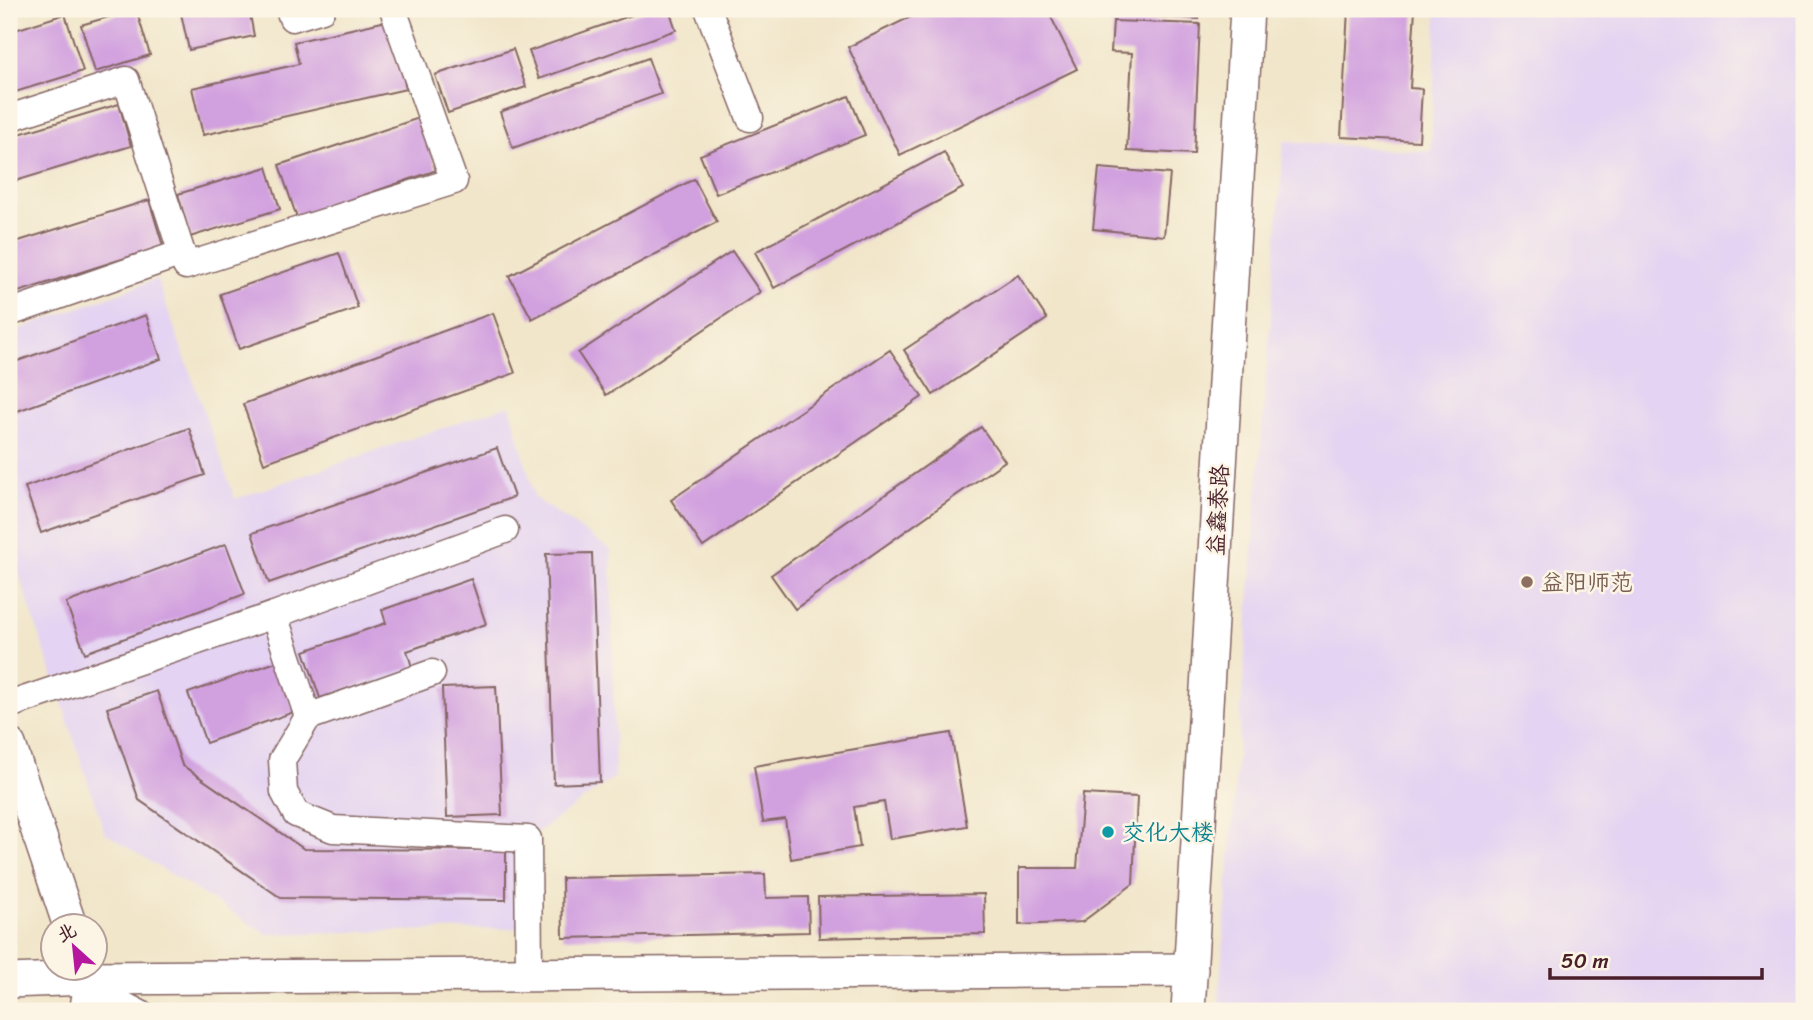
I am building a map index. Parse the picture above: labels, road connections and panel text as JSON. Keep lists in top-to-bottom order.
{
  "streets": {
    "street": ["益鑫泰路"]
  },
  "places": ["益阳师范", "交化大楼"],
  "scale_bar": "50 m",
  "north": "top left"
}
